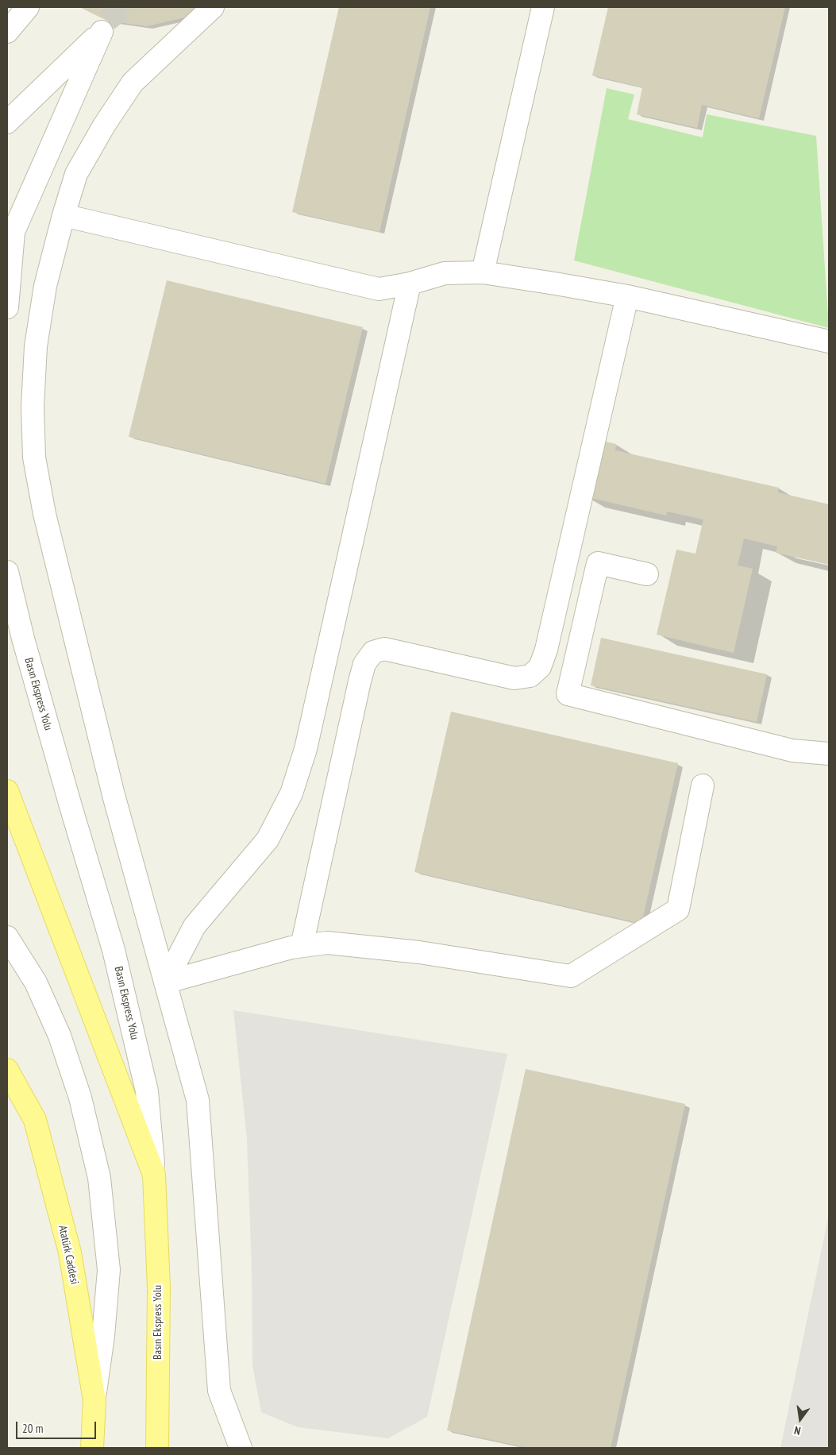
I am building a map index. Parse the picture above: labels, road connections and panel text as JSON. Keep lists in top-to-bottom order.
{
  "streets": {
    "main road": ["Basın Ekspress Yolu", "Atatürk Caddesi"]
  },
  "scale_bar": "20 m",
  "north": "bottom"
}
